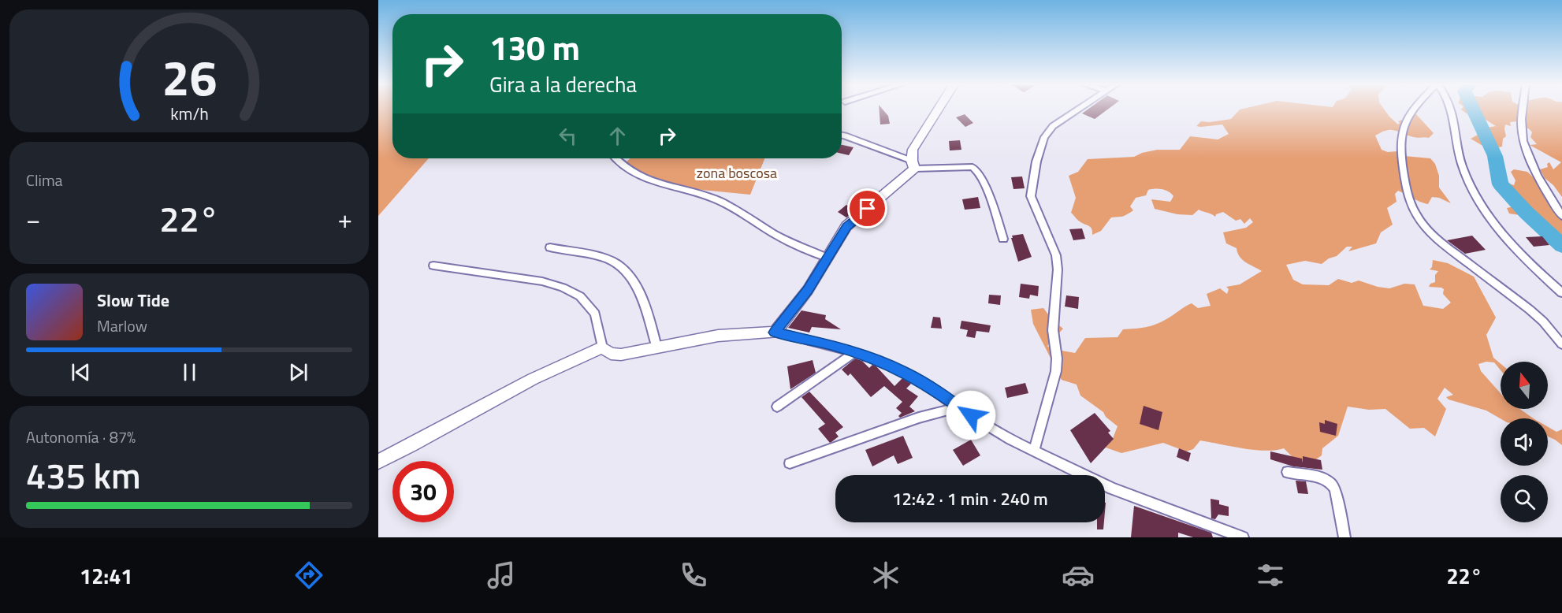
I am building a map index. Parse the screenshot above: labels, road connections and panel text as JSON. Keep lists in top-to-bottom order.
{
  "parks": ["zona boscosa"],
  "north": "top",
  "page": {
    "turn": ["130 m", "Gira a la derecha"],
    "tile": [
      "Clima",
      ["Autonomía · 87%", "435 km"]
    ],
    "heat": ["−", "22°", "+"],
    "song": ["Slow Tide", "Marlow"],
    "limit": "30",
    "trip": "12:42 · 1 min · 240 m",
    "tabs": ["12:41", "22°"],
    "gauge": ["26", "km/h"]
  }
}
